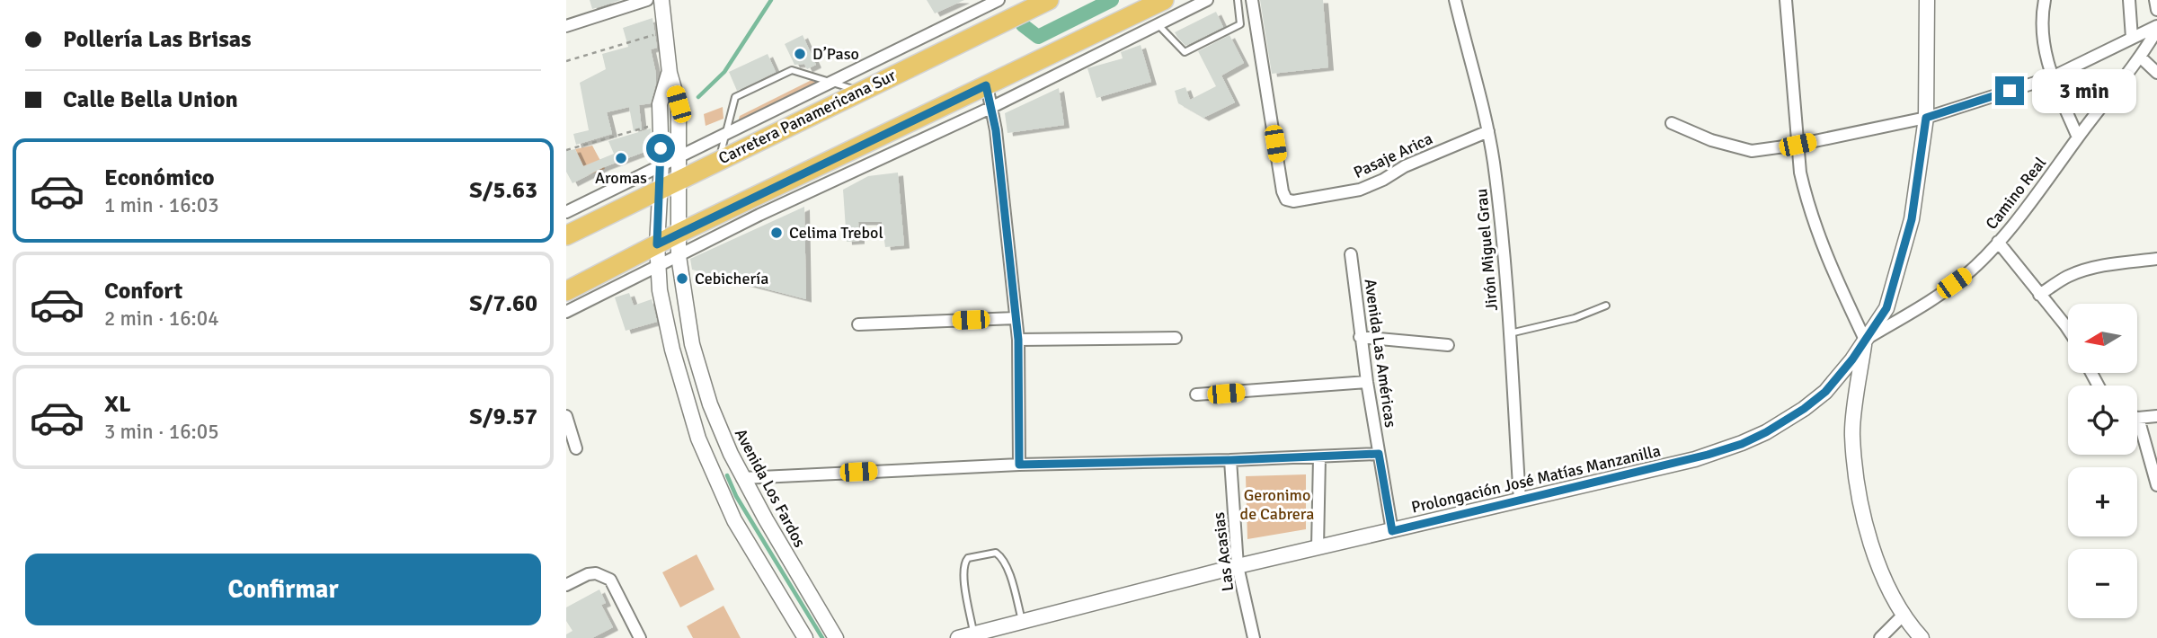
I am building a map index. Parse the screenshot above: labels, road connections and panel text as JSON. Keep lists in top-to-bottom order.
{
  "streets": {
    "highway": ["Carretera Panamericana Sur"],
    "street": [
      "Pasaje Arica",
      "Camino Real",
      "Jirón Miguel Grau",
      "Avenida Las Américas",
      "Prolongación José Matías Manzanilla",
      "Avenida Los Fardos",
      "Las Acasias"
    ]
  },
  "crossings": [
    ["Carretera Panamericana Sur", "Avenida Los Fardos"],
    ["Pasaje Arica", "Jirón Miguel Grau"],
    ["Camino Real", "Prolongación José Matías Manzanilla"],
    ["Jirón Miguel Grau", "Prolongación José Matías Manzanilla"],
    ["Avenida Las Américas", "Prolongación José Matías Manzanilla"],
    ["Prolongación José Matías Manzanilla", "Las Acasias"]
  ],
  "parks": ["Geronimo de Cabrera"],
  "places": [
    "D’Paso",
    "Aromas",
    "Celima Trebol",
    "Cebichería"
  ],
  "north": "left",
  "page": {
    "banner": ["Pollería Las Brisas", "Calle Bella Union"],
    "bubble": "3 min",
    "list": [
      {
        "name": "Económico",
        "note": "1 min · 16:03",
        "value": "S/5.63"
      },
      {
        "name": "Confort",
        "note": "2 min · 16:04",
        "value": "S/7.60"
      },
      {
        "name": "XL",
        "note": "3 min · 16:05",
        "value": "S/9.57"
      }
    ],
    "map_buttons": ["+", "−"],
    "buttons": "Confirmar"
  }
}
